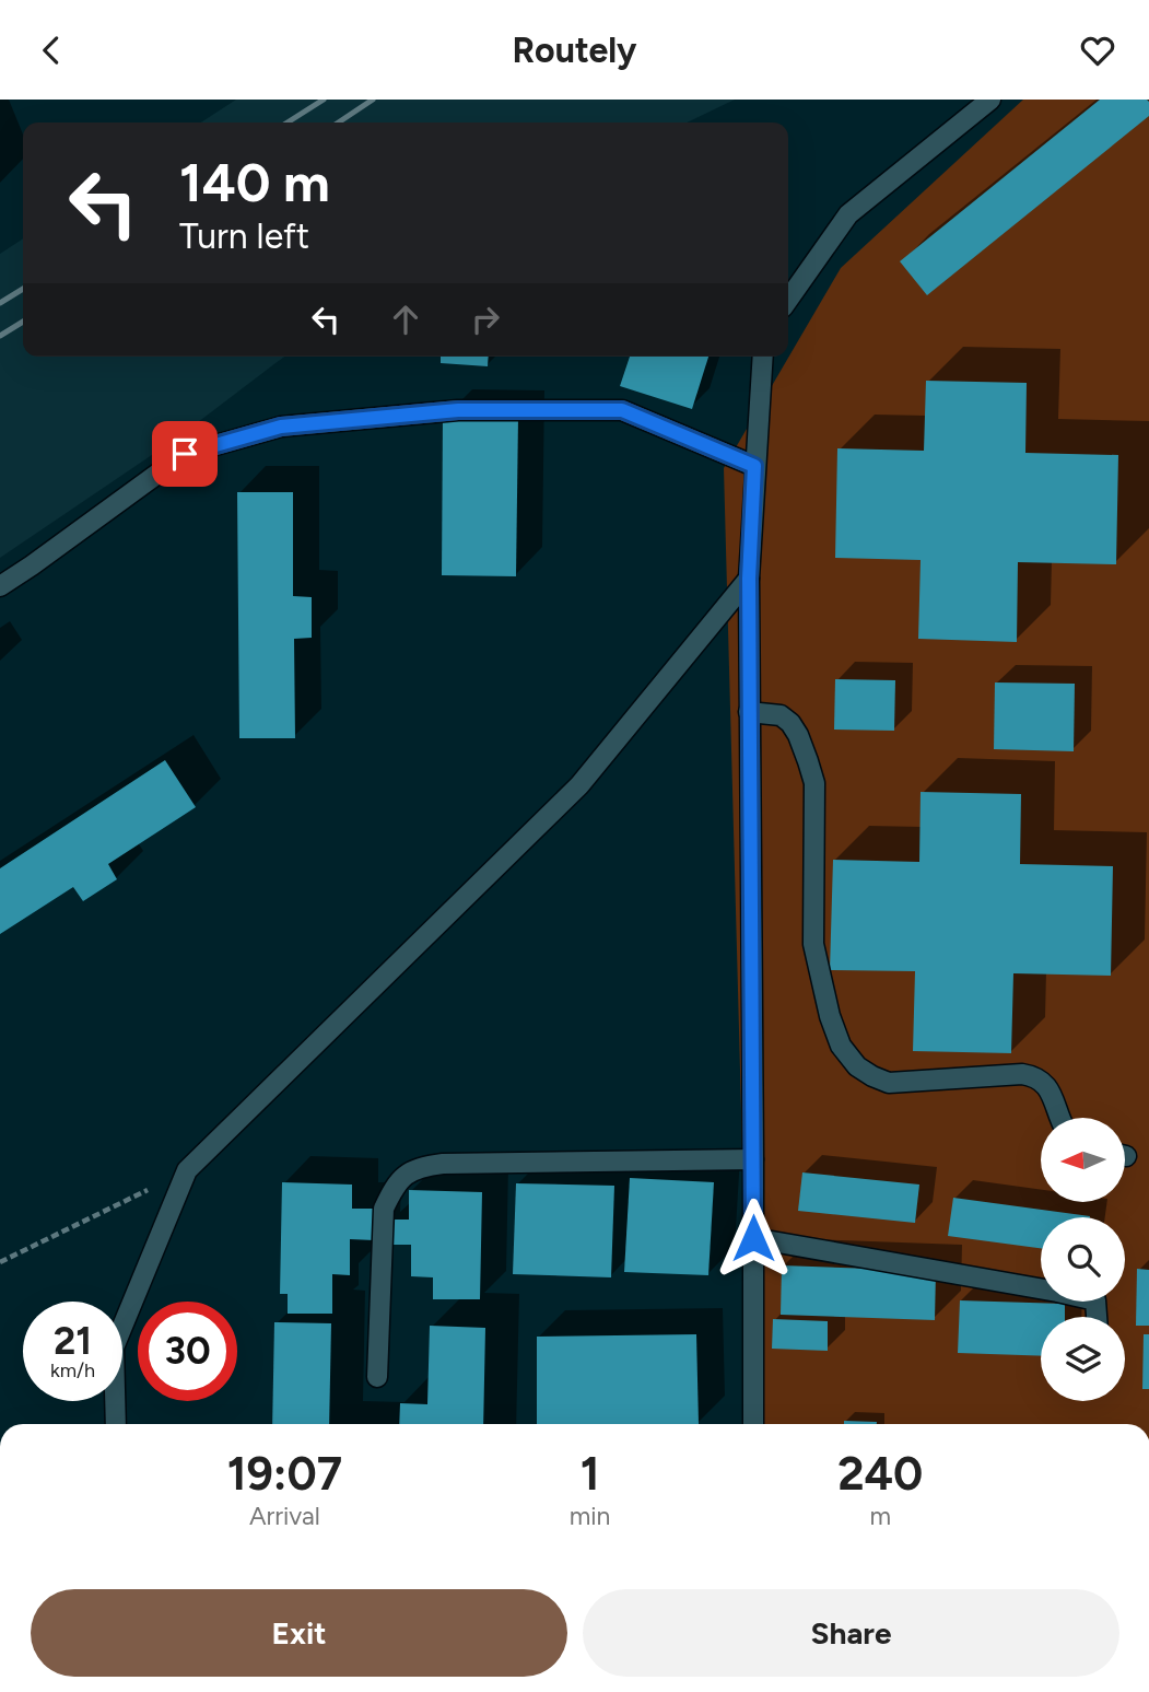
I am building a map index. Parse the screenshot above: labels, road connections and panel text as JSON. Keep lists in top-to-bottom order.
{
  "north": "left",
  "page": {
    "header": "Routely",
    "turn": ["140 m", "Turn left"],
    "speed": "21 km/h",
    "limit": "30",
    "eta": [
      "19:07",
      "Arrival",
      "1",
      "min",
      "240",
      "m"
    ],
    "buttons": ["Exit", "Share"]
  }
}
